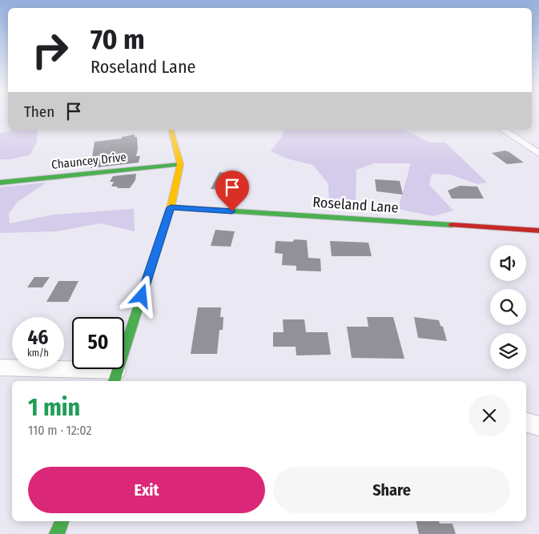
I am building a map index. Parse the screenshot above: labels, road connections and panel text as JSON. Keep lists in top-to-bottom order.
{
  "streets": {
    "street": ["Chauncey Drive", "Roseland Lane"]
  },
  "page": {
    "turn": ["70 m", "Roseland Lane"],
    "then": "Then",
    "speed": "46 km/h",
    "limit": "50",
    "heading": ["1 min", "110 m · 12:02"],
    "buttons": ["Exit", "Share"]
  }
}
